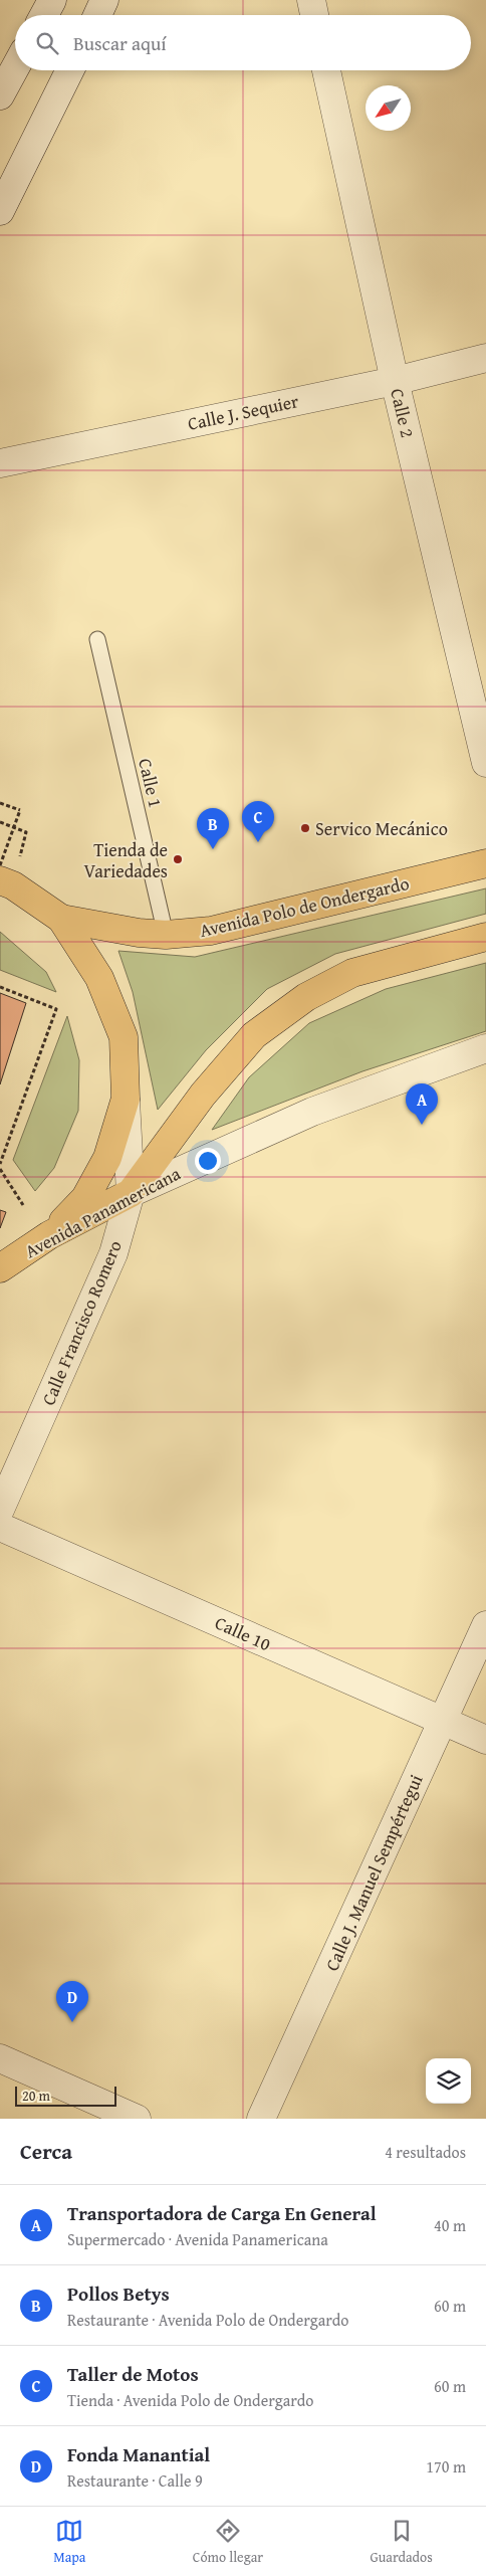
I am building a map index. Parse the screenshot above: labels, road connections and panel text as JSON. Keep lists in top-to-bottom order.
{
  "streets": {
    "main road": ["Avenida Polo de Ondergardo", "Avenida Panamericana"],
    "street": [
      "Calle J. Sequier",
      "Calle 2",
      "Calle Francisco Romero",
      "Calle 10",
      "Calle J. Manuel Sempértegui"
    ],
    "lane": ["Calle 1"]
  },
  "crossings": [
    ["Calle J. Sequier", "Calle 2"],
    ["Calle 1", "Avenida Polo de Ondergardo"],
    ["Avenida Panamericana", "Calle Francisco Romero"],
    ["Calle 10", "Calle J. Manuel Sempértegui"]
  ],
  "places": ["Servico Mecánico", "Tienda de Variedades"],
  "scale_bar": "20 m",
  "north": "bottom left",
  "page": {
    "search": "Buscar aquí",
    "pins": [
      "C",
      "B",
      "A",
      "D"
    ],
    "scale": "20 m",
    "heading": ["Cerca", "4 resultados"],
    "list": [
      {
        "mark": "A",
        "name": "Transportadora de Carga En General",
        "note": "Supermercado · Avenida Panamericana",
        "value": "40 m"
      },
      {
        "mark": "B",
        "name": "Pollos Betys",
        "note": "Restaurante · Avenida Polo de Ondergardo",
        "value": "60 m"
      },
      {
        "mark": "C",
        "name": "Taller de Motos",
        "note": "Tienda · Avenida Polo de Ondergardo",
        "value": "60 m"
      },
      {
        "mark": "D",
        "name": "Fonda Manantial",
        "note": "Restaurante · Calle 9",
        "value": "170 m"
      }
    ],
    "nav": ["Mapa", "Cómo llegar", "Guardados"]
  }
}
